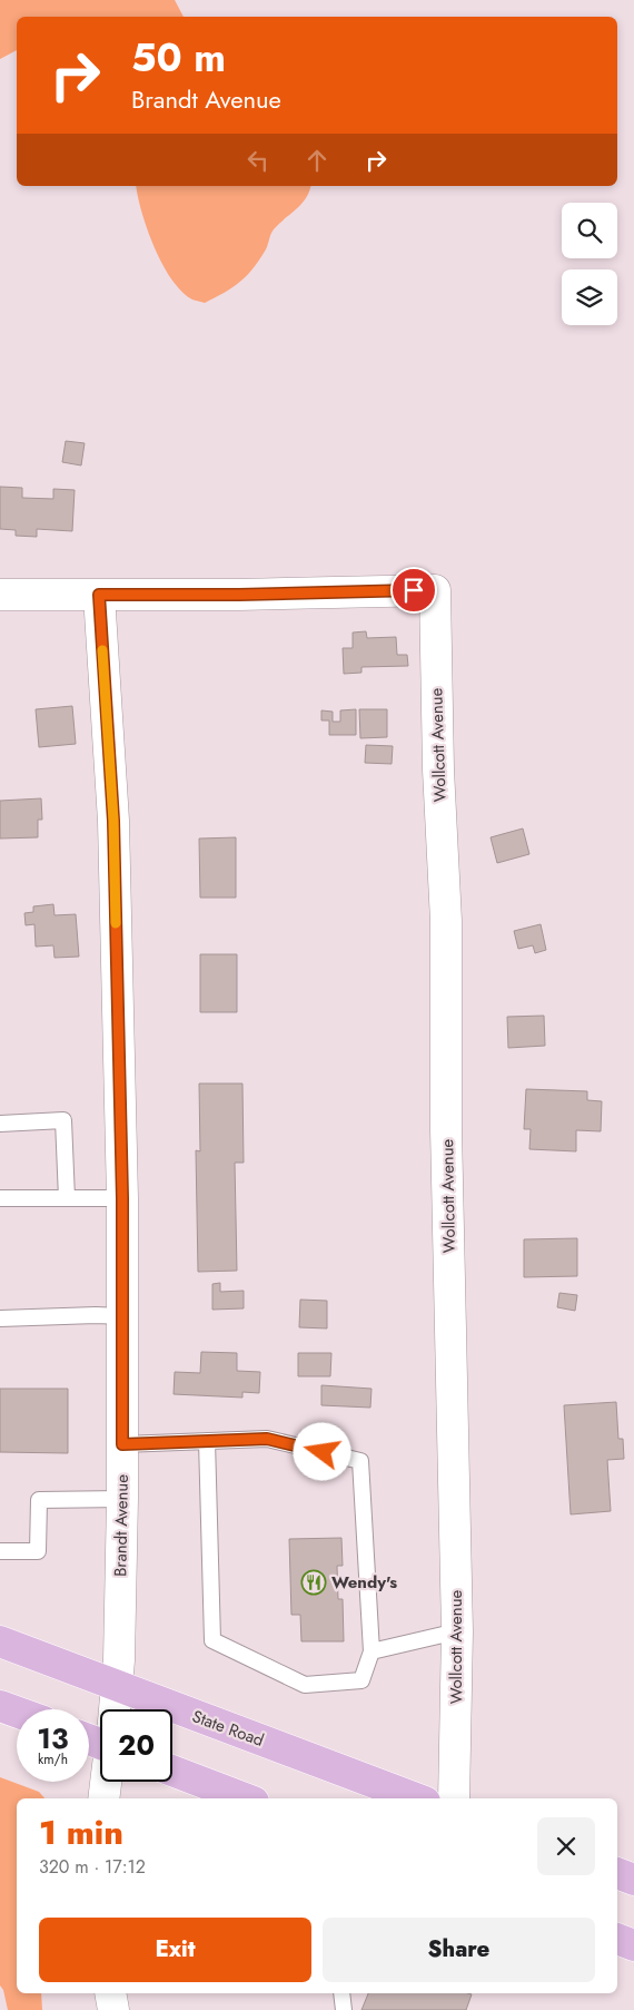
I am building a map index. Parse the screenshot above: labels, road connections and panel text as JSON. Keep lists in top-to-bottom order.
{
  "streets": {
    "main road": ["State Road"],
    "street": ["Wollcott Avenue", "Brandt Avenue"]
  },
  "crossings": [
    ["Wollcott Avenue", "Brandt Avenue"],
    ["Brandt Avenue", "State Road"]
  ],
  "places": {
    "restaurant": ["Wendy's"]
  },
  "page": {
    "turn": ["50 m", "Brandt Avenue"],
    "speed": "13 km/h",
    "limit": "20",
    "heading": ["1 min", "320 m · 17:12"],
    "buttons": ["Exit", "Share"]
  }
}
